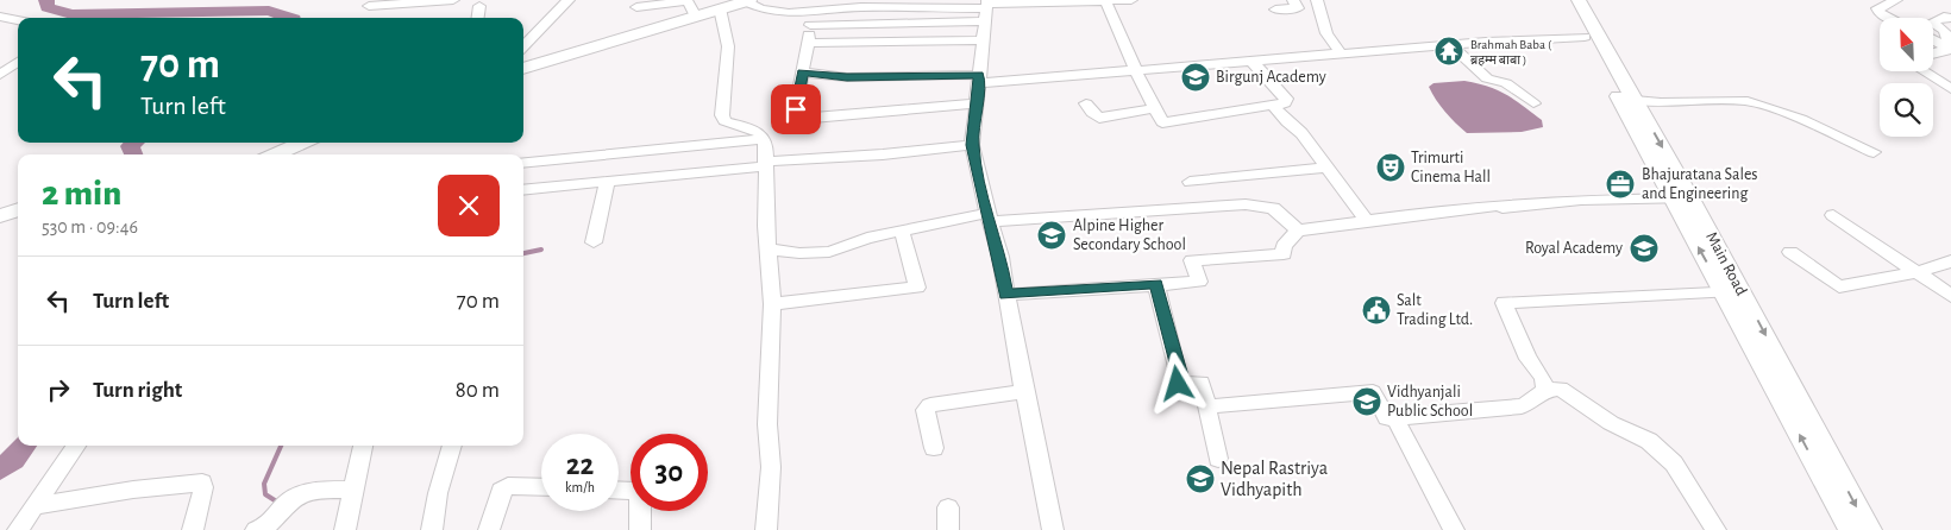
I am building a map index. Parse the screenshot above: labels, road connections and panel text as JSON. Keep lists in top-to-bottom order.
{
  "streets": {
    "main road": ["Main Road"]
  },
  "places": {
    "temple": ["Brahmah Baba ( ब्रहम्म बाबा )"],
    "school or university": [
      "Birgunj Academy",
      "Alpine Higher Secondary School",
      "Royal Academy",
      "Vidhyanjali Public School",
      "Nepal Rastriya Vidhyapith"
    ],
    "theatre": ["Trimurti Cinema Hall"],
    "office": ["Bhajuratana Sales and Engineering"],
    "public building": ["Salt Trading Ltd."]
  },
  "north": "top left",
  "page": {
    "turn": ["70 m", "Turn left"],
    "heading": ["2 min", "530 m · 09:46"],
    "list": [
      {
        "name": "Turn left",
        "value": "70 m"
      },
      {
        "name": "Turn right",
        "value": "80 m"
      }
    ],
    "speed": "22 km/h",
    "limit": "30"
  }
}
